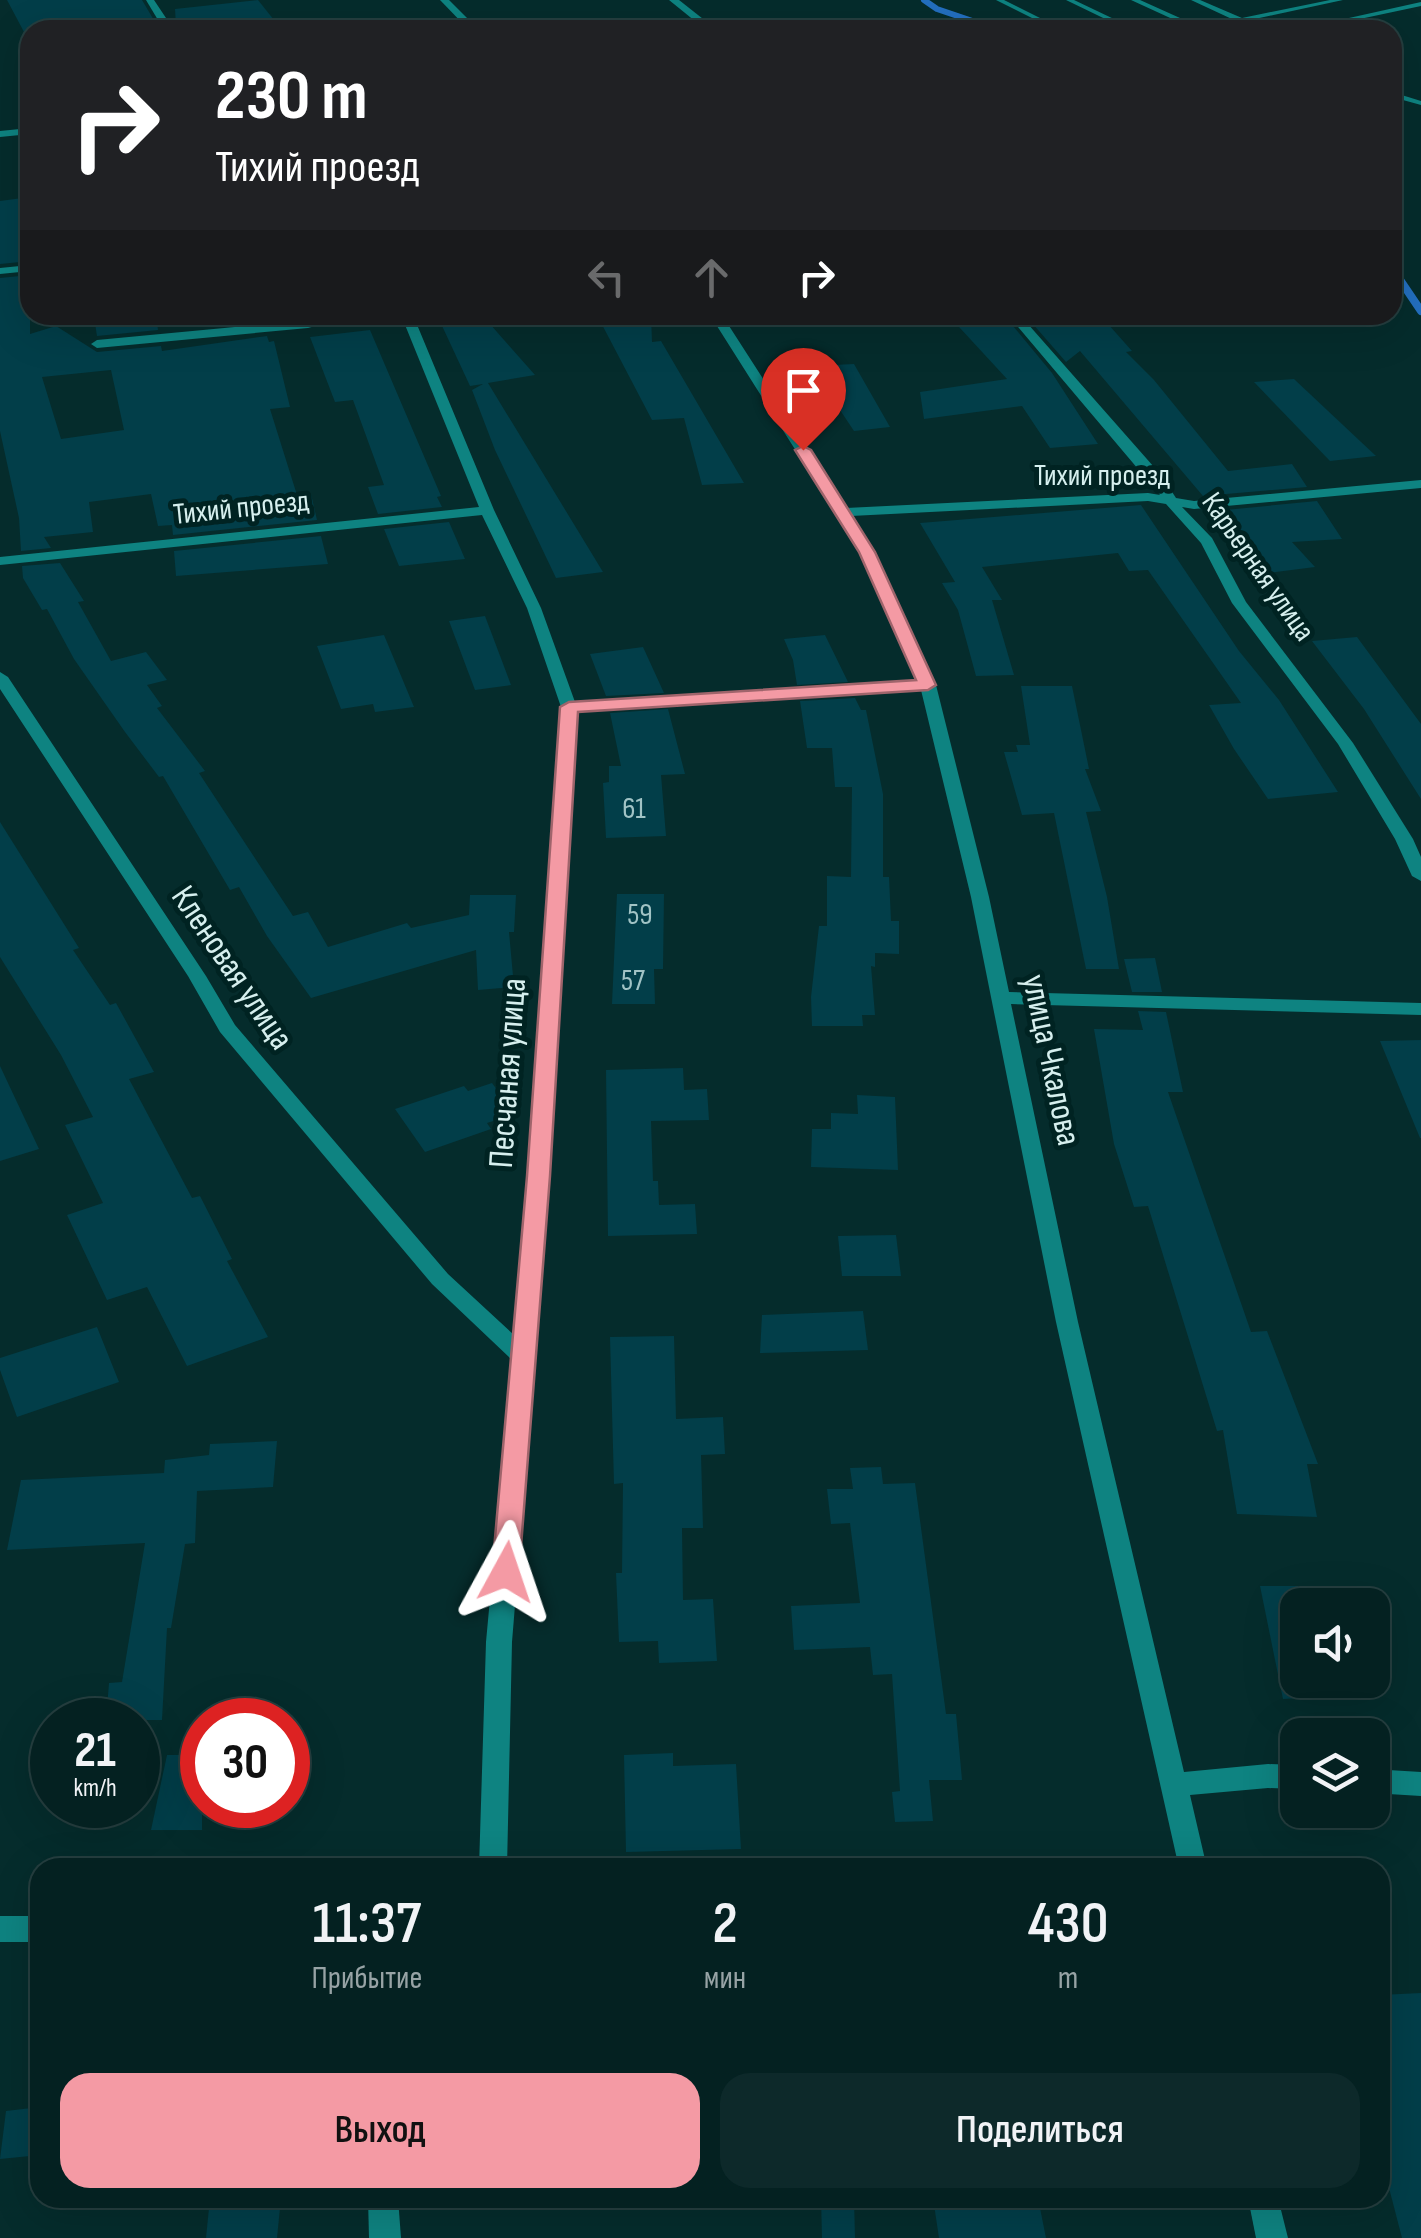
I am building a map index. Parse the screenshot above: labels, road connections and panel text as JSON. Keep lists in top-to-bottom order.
{
  "streets": {
    "street": [
      "Тихий проезд",
      "Карьерная улица",
      "Кленовая улица",
      "улица Чкалова",
      "Песчаная улица"
    ]
  },
  "crossings": [
    ["Тихий проезд", "Карьерная улица"],
    ["Тихий проезд", "улица Чкалова"],
    ["Тихий проезд", "Песчаная улица"],
    ["Кленовая улица", "Песчаная улица"]
  ],
  "house_numbers": ["61", "59", "57"],
  "page": {
    "turn": ["230 m", "Тихий проезд"],
    "speed": "21 km/h",
    "limit": "30",
    "eta": [
      "11:37",
      "Прибытие",
      "2",
      "мин",
      "430",
      "m"
    ],
    "buttons": ["Выход", "Поделиться"]
  }
}
